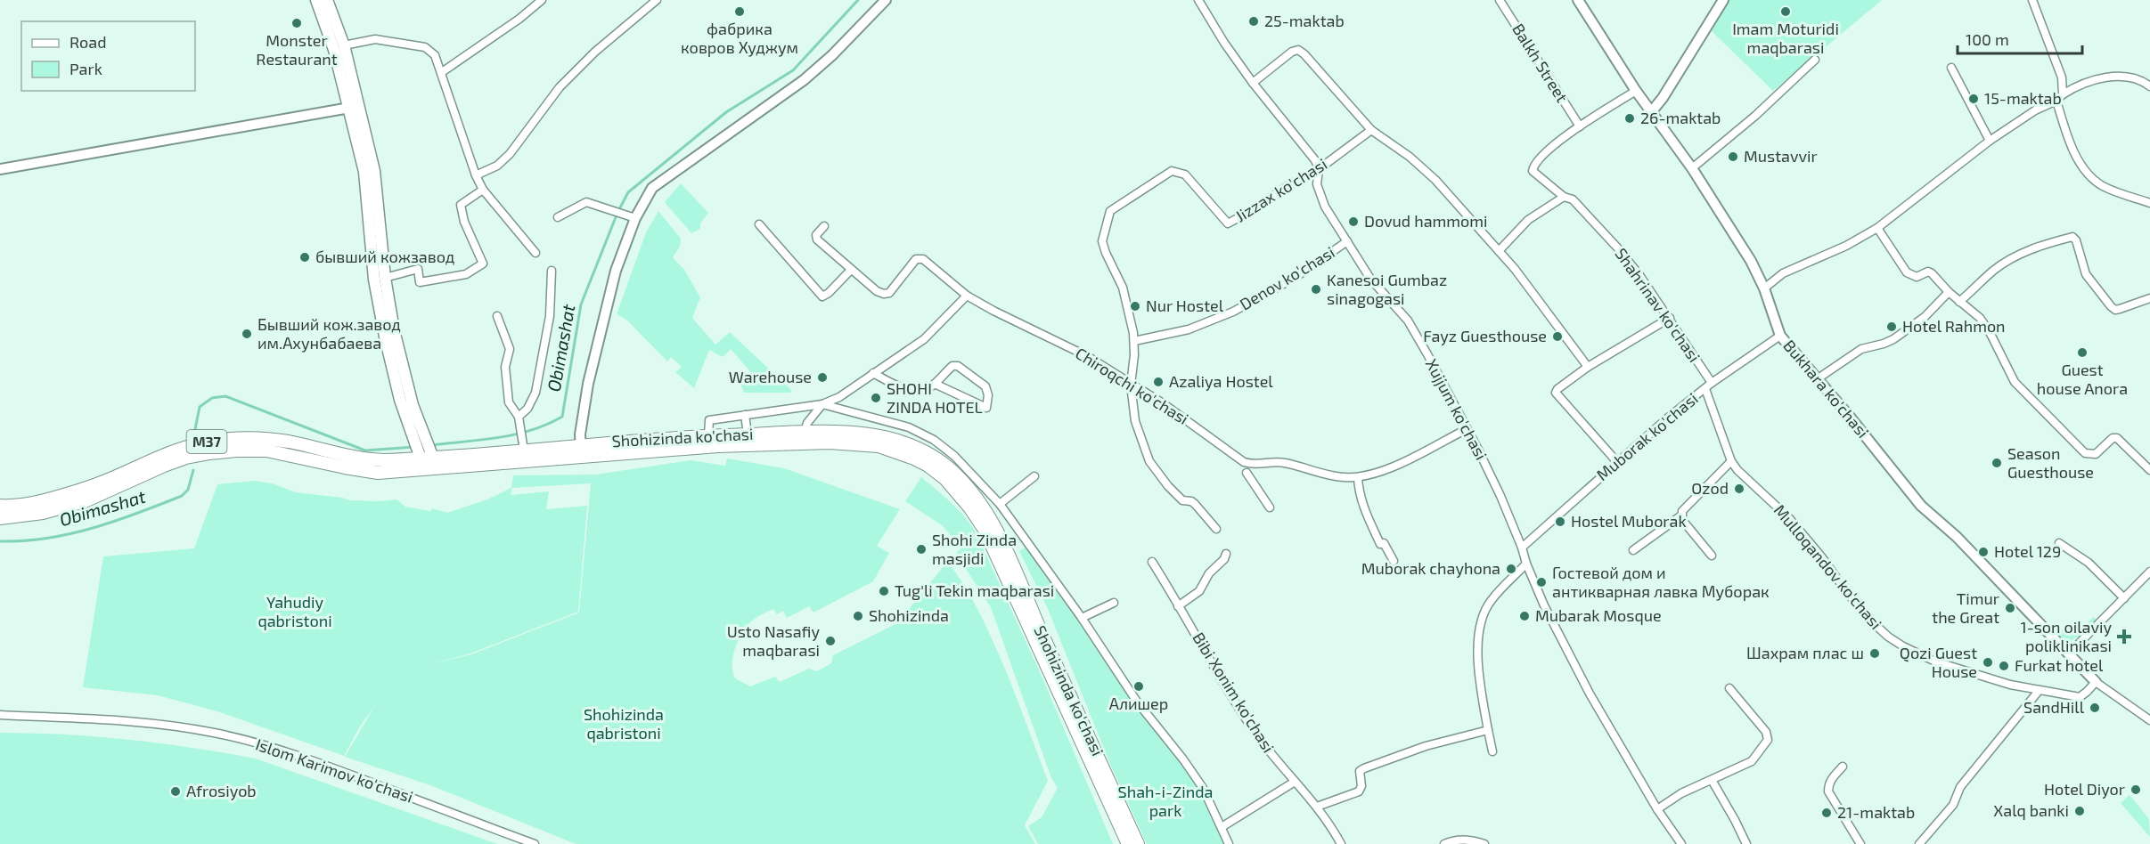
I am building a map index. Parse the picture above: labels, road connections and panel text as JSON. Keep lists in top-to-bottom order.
{
  "streets": {
    "main road": ["Shohizinda ko'chasi", "M37"],
    "street": [
      "Balkh Street",
      "Jizzax ko'chasi",
      "Denov ko'chasi",
      "Shahrinav ko'chasi",
      "Chiroqchi ko'chasi",
      "Bukhara ko'chasi",
      "Xujjum ko'chasi",
      "Muborak ko'chasi",
      "Mulloqandov ko'chasi",
      "Bibi Xonim ko'chasi",
      "Islom Karimov ko'chasi"
    ]
  },
  "crossings": [
    ["Balkh Street", "Shahrinav ko'chasi"],
    ["Jizzax ko'chasi", "Denov ko'chasi"],
    ["Jizzax ko'chasi", "Chiroqchi ko'chasi"],
    ["Jizzax ko'chasi", "Xujjum ko'chasi"],
    ["Denov ko'chasi", "Xujjum ko'chasi"],
    ["Shahrinav ko'chasi", "Bukhara ko'chasi"],
    ["Shahrinav ko'chasi", "Muborak ko'chasi"],
    ["Chiroqchi ko'chasi", "Xujjum ko'chasi"],
    ["Bukhara ko'chasi", "Muborak ko'chasi"],
    ["Bukhara ko'chasi", "Mulloqandov ko'chasi"],
    ["Xujjum ko'chasi", "Muborak ko'chasi"],
    ["Muborak ko'chasi", "Mulloqandov ko'chasi"]
  ],
  "water": ["Obimashat"],
  "parks": ["Yahudiy qabristoni", "Shohizinda qabristoni", "Shah-i-Zinda park"],
  "places": {
    "other": [
      "фабрика ковров Худжум",
      "Imam Moturidi maqbarasi",
      "25-maktab",
      "Monster Restaurant",
      "15-maktab",
      "26-maktab",
      "Mustavvir",
      "Dovud hammomi",
      "бывший кожзавод",
      "Kanesoi Gumbaz sinagogasi",
      "Nur Hostel",
      "Hotel Rahmon",
      "Бывший кож.завод им.Ахунбабаева",
      "Fayz Guesthouse",
      "Guest house Anora",
      "Warehouse",
      "Azaliya Hostel",
      "SHOHI ZINDA HOTEL",
      "Season Guesthouse",
      "Ozod",
      "Hostel Muborak",
      "Shohi Zinda masjidi",
      "Hotel 129",
      "Muborak chayhona",
      "Гостевой дом и антикварная лавка Муборак",
      "Tug'li Tekin maqbarasi",
      "Timur the Great",
      "Shohizinda",
      "Mubarak Mosque",
      "Usto Nasafiy maqbarasi",
      "Шахрам плас ш",
      "Qozi Guest House",
      "Furkat hotel",
      "Алишер",
      "SandHill",
      "Hotel Diyor",
      "Afrosiyob",
      "Xalq banki",
      "21-maktab"
    ],
    "health": ["1-son oilaviy poliklinikasi"]
  },
  "legend": ["Road", "Park"],
  "scale_bar": "100 m"
}
